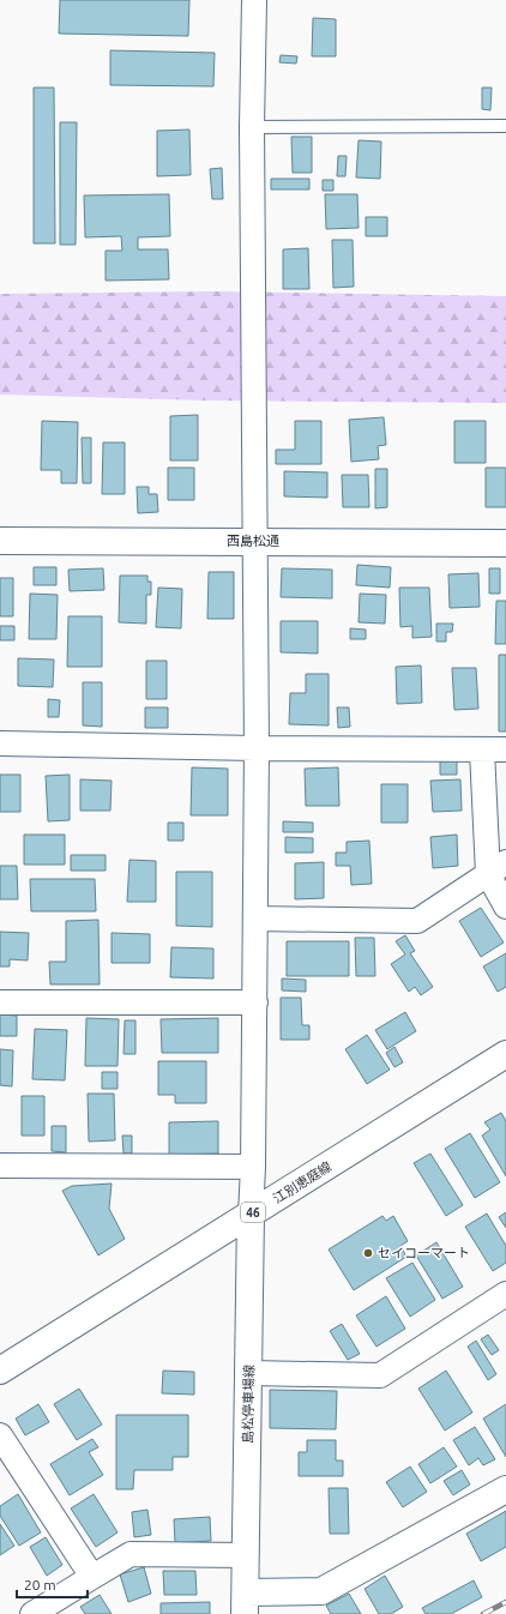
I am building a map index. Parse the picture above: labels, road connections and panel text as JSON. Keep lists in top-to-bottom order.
{
  "streets": {
    "main road": [
      "西島松通",
      "江別恵庭線",
      "46",
      "島松停車場線"
    ]
  },
  "crossings": [
    ["江別恵庭線", "島松停車場線"]
  ],
  "places": ["セイコーマート"],
  "scale_bar": "20 m"
}
